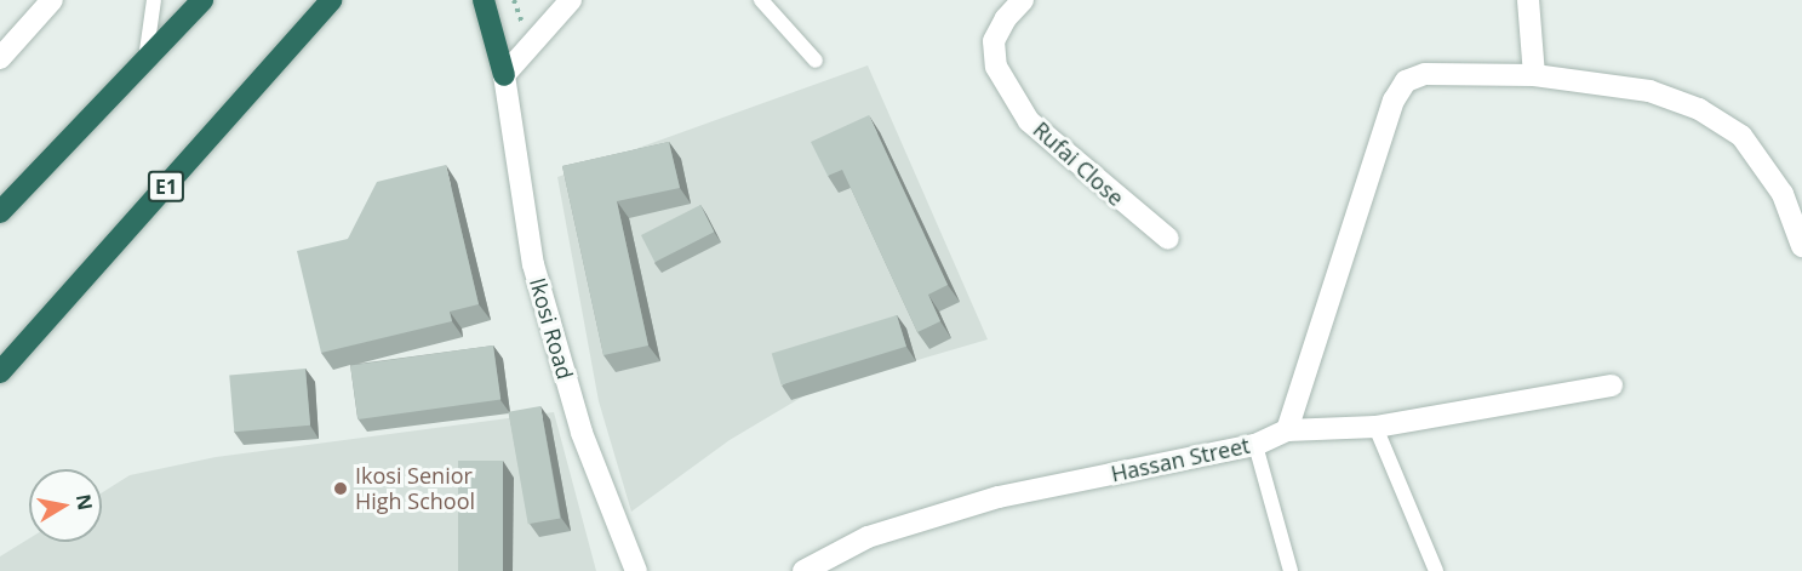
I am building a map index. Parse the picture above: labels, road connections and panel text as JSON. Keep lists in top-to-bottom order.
{
  "streets": {
    "highway": ["E1"],
    "street": ["Rufai Close", "Ikosi Road", "Hassan Street"]
  },
  "places": ["Ikosi Senior High School"],
  "north": "right"
}
